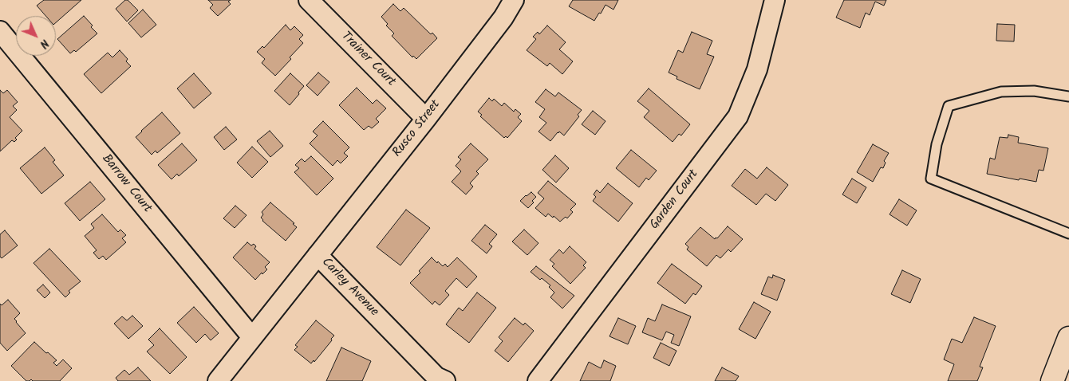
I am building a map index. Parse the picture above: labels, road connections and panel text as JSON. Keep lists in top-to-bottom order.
{
  "streets": {
    "street": [
      "Trainer Court",
      "Rusco Street",
      "Barrow Court",
      "Garden Court",
      "Carley Avenue"
    ]
  },
  "crossings": [
    ["Trainer Court", "Rusco Street"],
    ["Rusco Street", "Carley Avenue"],
    ["Barrow Court", "Carley Avenue"]
  ],
  "north": "bottom right"
}
